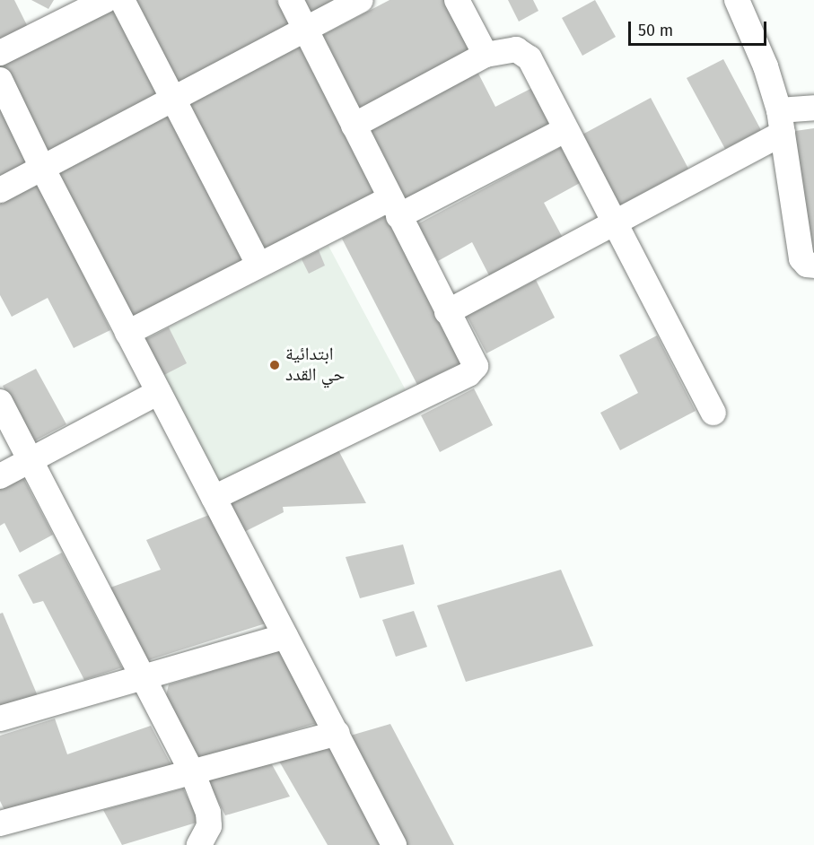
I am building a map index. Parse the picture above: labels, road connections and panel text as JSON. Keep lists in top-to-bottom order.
{
  "places": ["ابتدائية حي القدد"],
  "scale_bar": "50 m"
}
